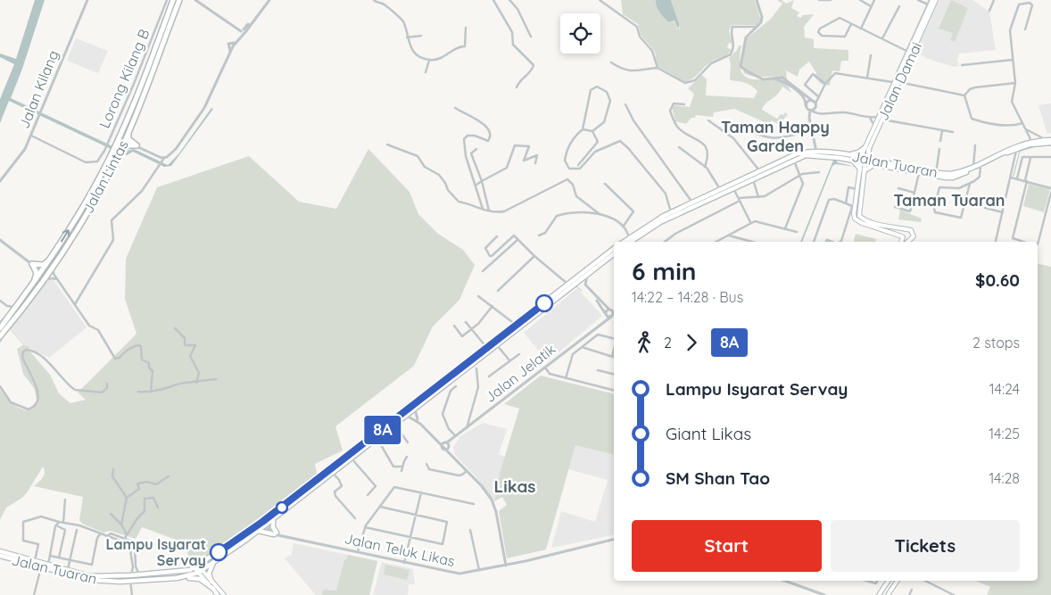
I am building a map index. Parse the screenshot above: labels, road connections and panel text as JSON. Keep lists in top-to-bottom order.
{
  "streets": {
    "highway": ["Jalan Lintas"],
    "main road": ["Jalan Damai", "Jalan Tuaran"],
    "street": [
      "Lorong Kilang B",
      "Jalan Kilang",
      "Jalan Jelatik",
      "Jalan Teluk Likas"
    ]
  },
  "crossings": [
    ["Lorong Kilang B", "Jalan Kilang"],
    ["Jalan Damai", "Jalan Tuaran"],
    ["Jalan Tuaran", "Jalan Teluk Likas"]
  ],
  "districts": ["Taman Happy Garden", "Taman Tuaran", "Likas"],
  "places": ["Lampu Isyarat Servay"],
  "lines": ["bus line 8A"],
  "page": {
    "on_map": "8A",
    "heading": ["6 min", "14:22 – 14:28 · Bus", "$0.60"],
    "legs": ["2", "8A", "2 stops"],
    "list": [
      {
        "name": "Lampu Isyarat Servay",
        "value": "14:24"
      },
      {
        "name": "Giant Likas",
        "value": "14:25"
      },
      {
        "name": "SM Shan Tao",
        "value": "14:28"
      }
    ],
    "buttons": ["Start", "Tickets"]
  }
}
